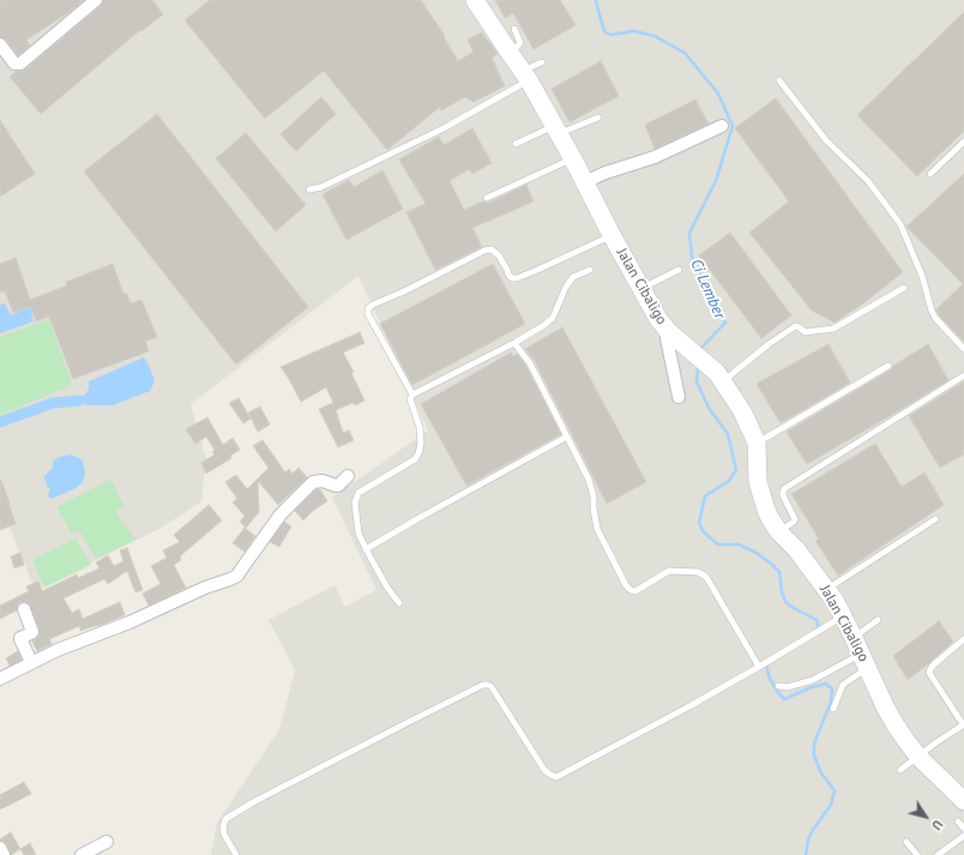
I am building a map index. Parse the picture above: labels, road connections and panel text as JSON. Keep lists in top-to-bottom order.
{
  "streets": {
    "main road": ["Jalan Cibaligo"]
  },
  "water": ["Ci Lember"],
  "north": "bottom right"
}
